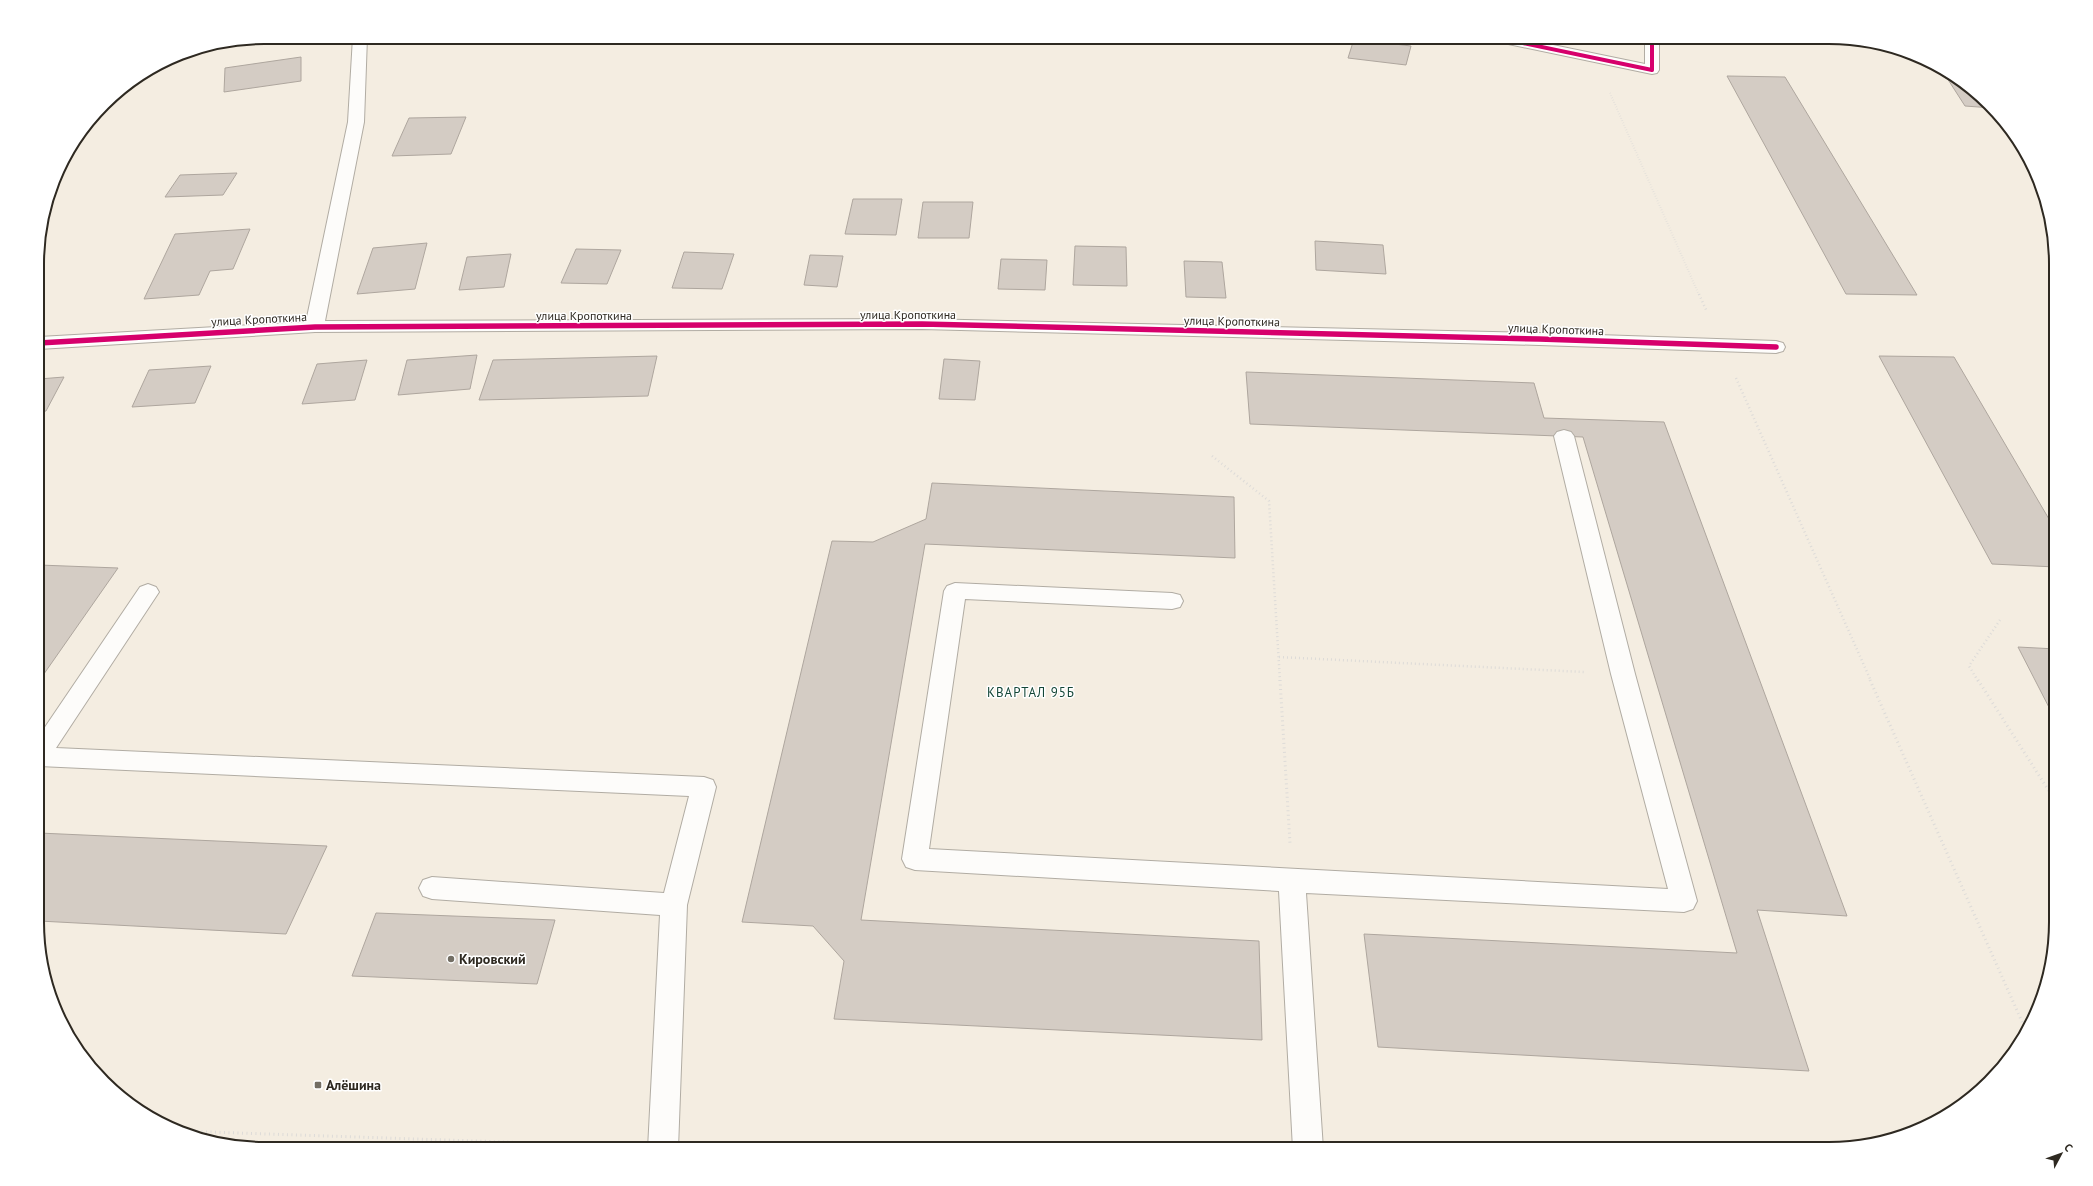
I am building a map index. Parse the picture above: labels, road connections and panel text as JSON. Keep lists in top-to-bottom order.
{
  "streets": {
    "street": ["улица Кропоткина"]
  },
  "districts": ["КВАРТАЛ 95Б"],
  "places": {
    "other": ["Кировский"],
    "transit": ["Алёшина"]
  },
  "north": "top right"
}
